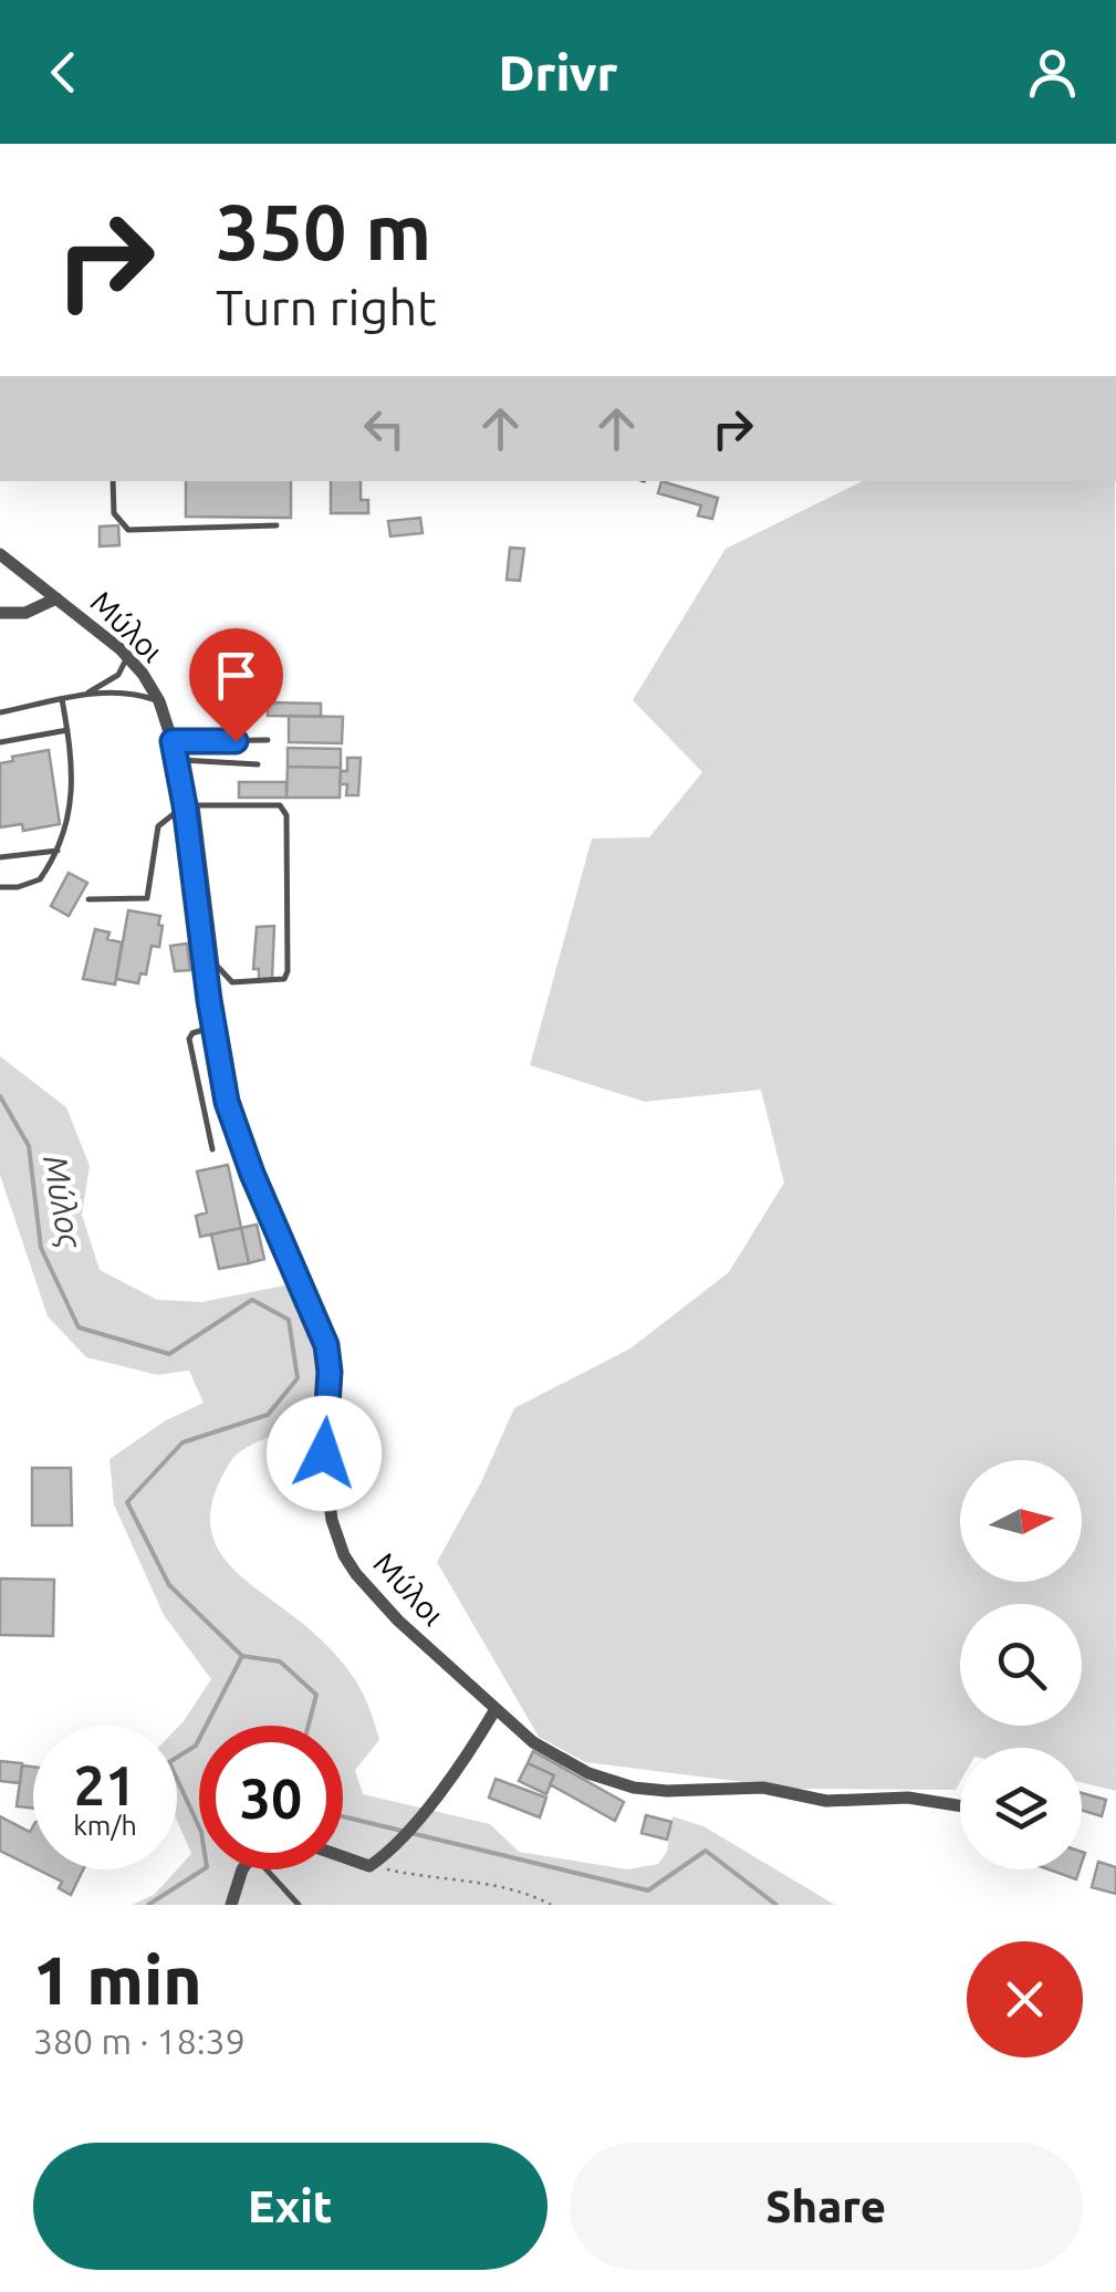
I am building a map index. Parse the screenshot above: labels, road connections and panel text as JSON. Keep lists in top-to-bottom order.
{
  "streets": {
    "street": ["Μύλοι"]
  },
  "water": ["Μύλος"],
  "north": "right",
  "page": {
    "header": "Drivr",
    "turn": ["350 m", "Turn right"],
    "speed": "21 km/h",
    "limit": "30",
    "heading": ["1 min", "380 m · 18:39"],
    "buttons": ["Exit", "Share"]
  }
}
